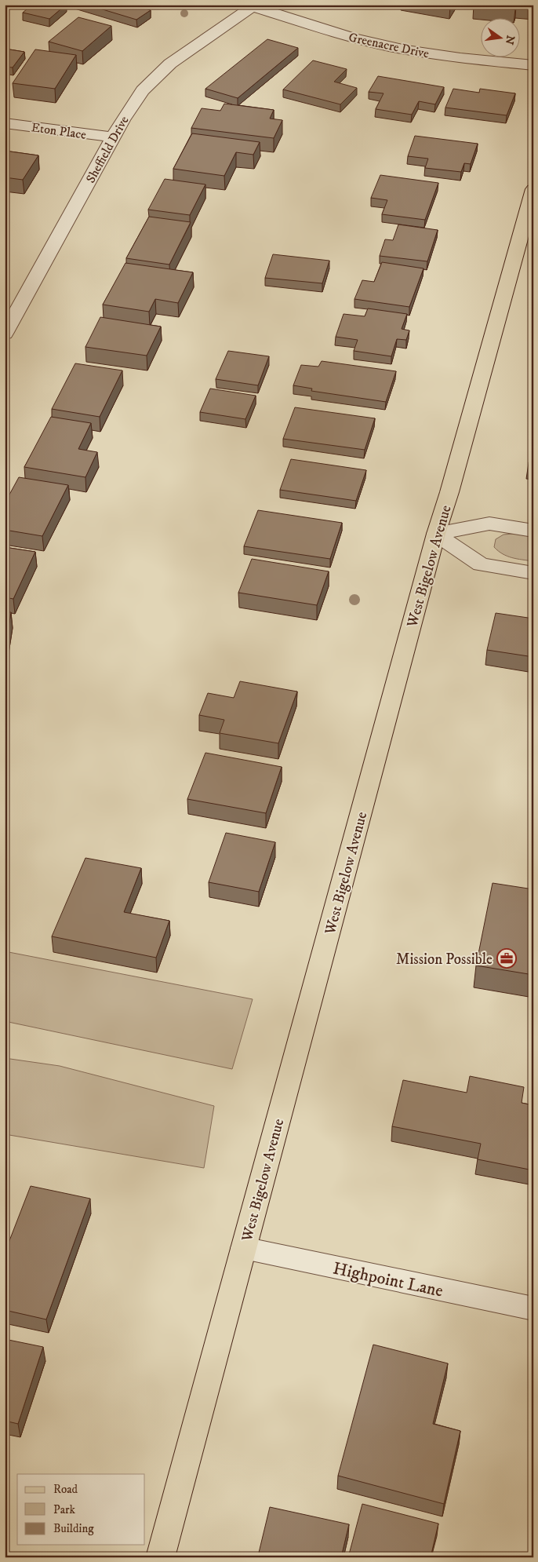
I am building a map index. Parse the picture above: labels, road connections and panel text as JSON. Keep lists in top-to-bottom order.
{
  "streets": {
    "main road": ["West Bigelow Avenue"],
    "street": [
      "Greenacre Drive",
      "Eton Place",
      "Sheffield Drive",
      "Highpoint Lane"
    ]
  },
  "crossings": [
    ["Greenacre Drive", "Sheffield Drive"],
    ["Eton Place", "Sheffield Drive"],
    ["West Bigelow Avenue", "Highpoint Lane"]
  ],
  "places": {
    "office": ["Mission Possible"]
  },
  "legend": ["Road", "Park", "Building"],
  "north": "right"
}
